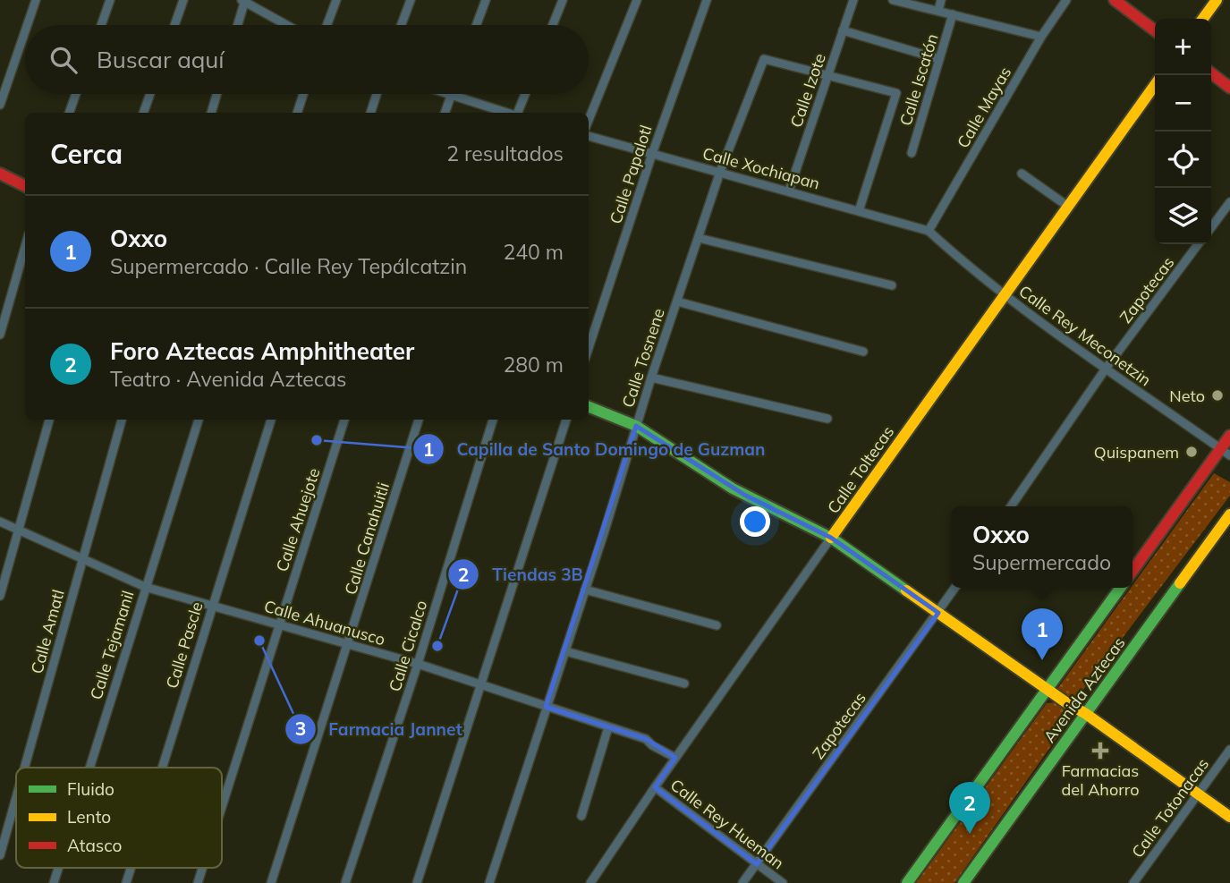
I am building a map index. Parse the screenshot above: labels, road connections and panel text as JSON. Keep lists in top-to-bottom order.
{
  "streets": {
    "street": [
      "Calle Iscatón",
      "Calle Izote",
      "Calle Mayas",
      "Calle Xochiapan",
      "Calle Papalotl",
      "Zapotecas",
      "Calle Rey Meconetzin",
      "Calle Tosnene",
      "Calle Toltecas",
      "Calle Ahuejote",
      "Calle Canahuitli",
      "Calle Ahuanusco",
      "Calle Amatl",
      "Calle Tejamanil",
      "Calle Pascle",
      "Calle Cicalco",
      "Avenida Aztecas",
      "Calle Totonacas",
      "Calle Rey Hueman"
    ]
  },
  "crossings": [
    ["Calle Izote", "Calle Xochiapan"],
    ["Calle Izote", "Calle Tosnene"],
    ["Calle Mayas", "Calle Xochiapan"],
    ["Calle Mayas", "Calle Rey Meconetzin"],
    ["Calle Xochiapan", "Calle Papalotl"],
    ["Calle Xochiapan", "Calle Rey Meconetzin"],
    ["Calle Xochiapan", "Calle Tosnene"],
    ["Zapotecas", "Calle Rey Meconetzin"],
    ["Zapotecas", "Calle Rey Hueman"],
    ["Calle Rey Meconetzin", "Calle Toltecas"],
    ["Calle Tosnene", "Calle Ahuanusco"],
    ["Calle Toltecas", "Calle Ahuanusco"],
    ["Calle Toltecas", "Calle Rey Hueman"],
    ["Calle Ahuejote", "Calle Ahuanusco"],
    ["Calle Canahuitli", "Calle Ahuanusco"],
    ["Calle Ahuanusco", "Calle Amatl"],
    ["Calle Ahuanusco", "Calle Tejamanil"],
    ["Calle Ahuanusco", "Calle Pascle"],
    ["Calle Ahuanusco", "Calle Cicalco"]
  ],
  "places": {
    "other": [
      "Neto",
      "Capilla de Santo Domingo de Guzman",
      "Quispanem",
      "Farmacia Jannet",
      "Tiendas 3B"
    ],
    "health": ["Farmacias del Ahorro"]
  },
  "legend": ["Fluido", "Lento", "Atasco"],
  "page": {
    "map_buttons": ["+", "−"],
    "search": "Buscar aquí",
    "heading": ["Cerca", "2 resultados"],
    "list": [
      {
        "mark": "1",
        "name": "Oxxo",
        "note": "Supermercado · Calle Rey Tepálcatzin",
        "value": "240 m"
      },
      {
        "mark": "2",
        "name": "Foro Aztecas Amphitheater",
        "note": "Teatro · Avenida Aztecas",
        "value": "280 m"
      }
    ],
    "popup": ["Oxxo", "Supermercado"],
    "pins": ["1", "2"]
  }
}
